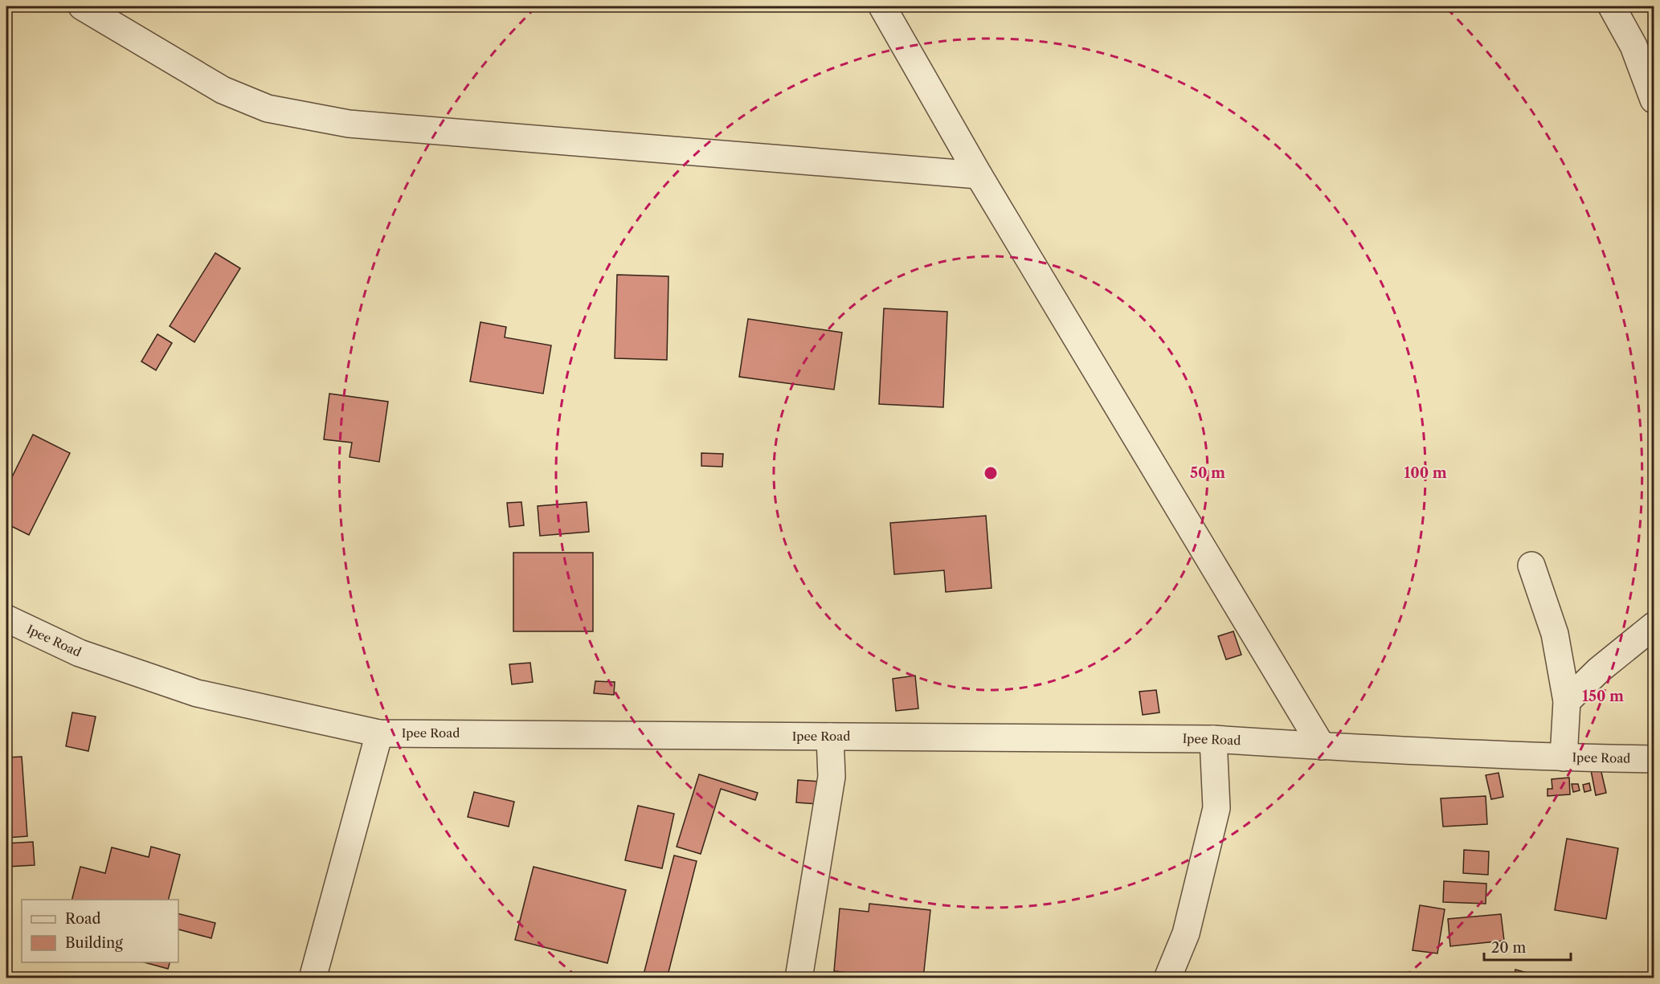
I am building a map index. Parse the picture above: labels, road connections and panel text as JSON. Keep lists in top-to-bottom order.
{
  "streets": {
    "street": ["Ipee Road"]
  },
  "legend": ["Road", "Building"],
  "scale_bar": "20 m",
  "rings": ["50 m", "100 m", "150 m"]
}
